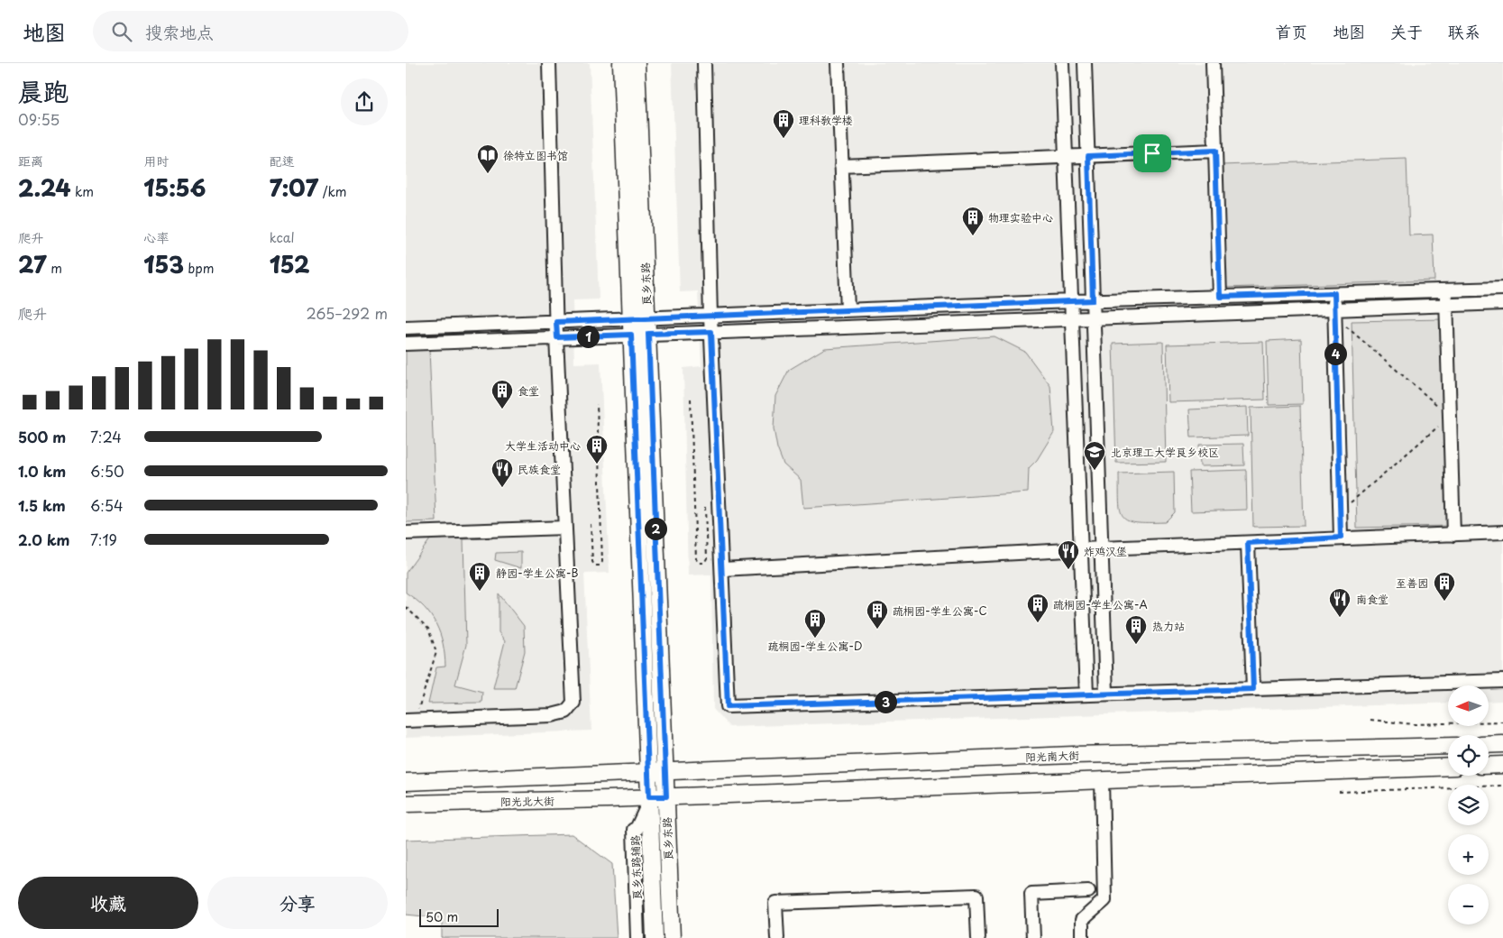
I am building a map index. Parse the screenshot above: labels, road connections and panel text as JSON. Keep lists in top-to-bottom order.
{
  "streets": {
    "main road": ["良乡东路", "阳光南大街", "阳光北大街"],
    "street": ["良乡东路辅路"]
  },
  "crossings": [
    ["良乡东路", "阳光南大街"],
    ["良乡东路", "阳光北大街"],
    ["良乡东路", "良乡东路辅路"],
    ["阳光南大街", "阳光北大街"],
    ["阳光北大街", "良乡东路辅路"]
  ],
  "places": {
    "building": [
      "理科教学楼",
      "物理实验中心",
      "食堂",
      "大学生活动中心",
      "静园-学生公寓-B",
      "至善园",
      "疏桐园-学生公寓-A",
      "疏桐园-学生公寓-C",
      "疏桐园-学生公寓-D",
      "热力站"
    ],
    "library": ["徐特立图书馆"],
    "school or university": ["北京理工大学良乡校区"],
    "restaurant": ["民族食堂", "炸鸡汉堡", "南食堂"]
  },
  "scale_bar": "50 m",
  "north": "left",
  "page": {
    "header": "地图",
    "search": "搜索地点",
    "nav": [
      "首页",
      "地图",
      "关于",
      "联系"
    ],
    "heading": ["晨跑", "09:55"],
    "stats": [
      ["距离", "2.24 km"],
      ["用时", "15:56"],
      ["配速", "7:07 /km"],
      ["爬升", "27 m"],
      ["心率", "153 bpm"],
      ["kcal", "152"]
    ],
    "chart": ["爬升", "265–292 m"],
    "pins": [
      "1",
      "4",
      "2",
      "3"
    ],
    "list": [
      {
        "name": "500 m",
        "note": "7:24"
      },
      {
        "name": "1.0 km",
        "note": "6:50"
      },
      {
        "name": "1.5 km",
        "note": "6:54"
      },
      {
        "name": "2.0 km",
        "note": "7:19"
      }
    ],
    "map_buttons": ["+", "−"],
    "buttons": ["收藏", "分享"],
    "scale": "50 m"
  }
}
